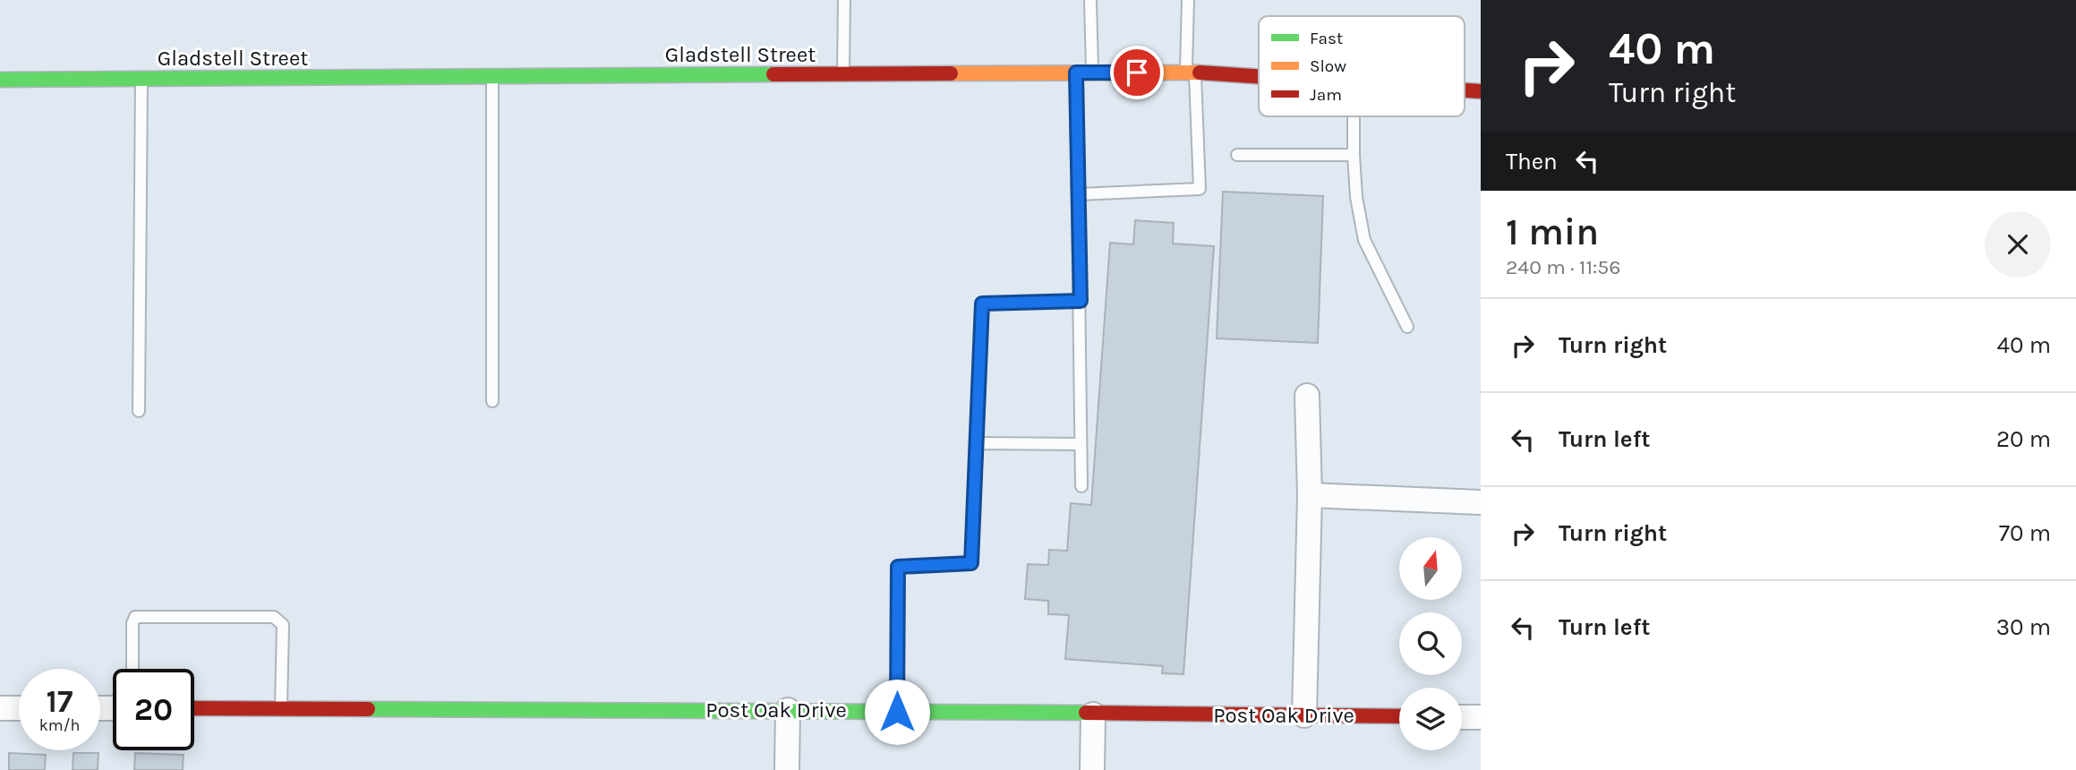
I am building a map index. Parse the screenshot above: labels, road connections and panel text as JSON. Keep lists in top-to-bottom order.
{
  "streets": {
    "street": ["Gladstell Street", "Post Oak Drive"]
  },
  "legend": ["Fast", "Slow", "Jam"],
  "north": "top",
  "page": {
    "turn": ["40 m", "Turn right"],
    "then": "Then",
    "heading": ["1 min", "240 m · 11:56"],
    "list": [
      {
        "name": "Turn right",
        "value": "40 m"
      },
      {
        "name": "Turn left",
        "value": "20 m"
      },
      {
        "name": "Turn right",
        "value": "70 m"
      },
      {
        "name": "Turn left",
        "value": "30 m"
      }
    ],
    "speed": "17 km/h",
    "limit": "20"
  }
}
